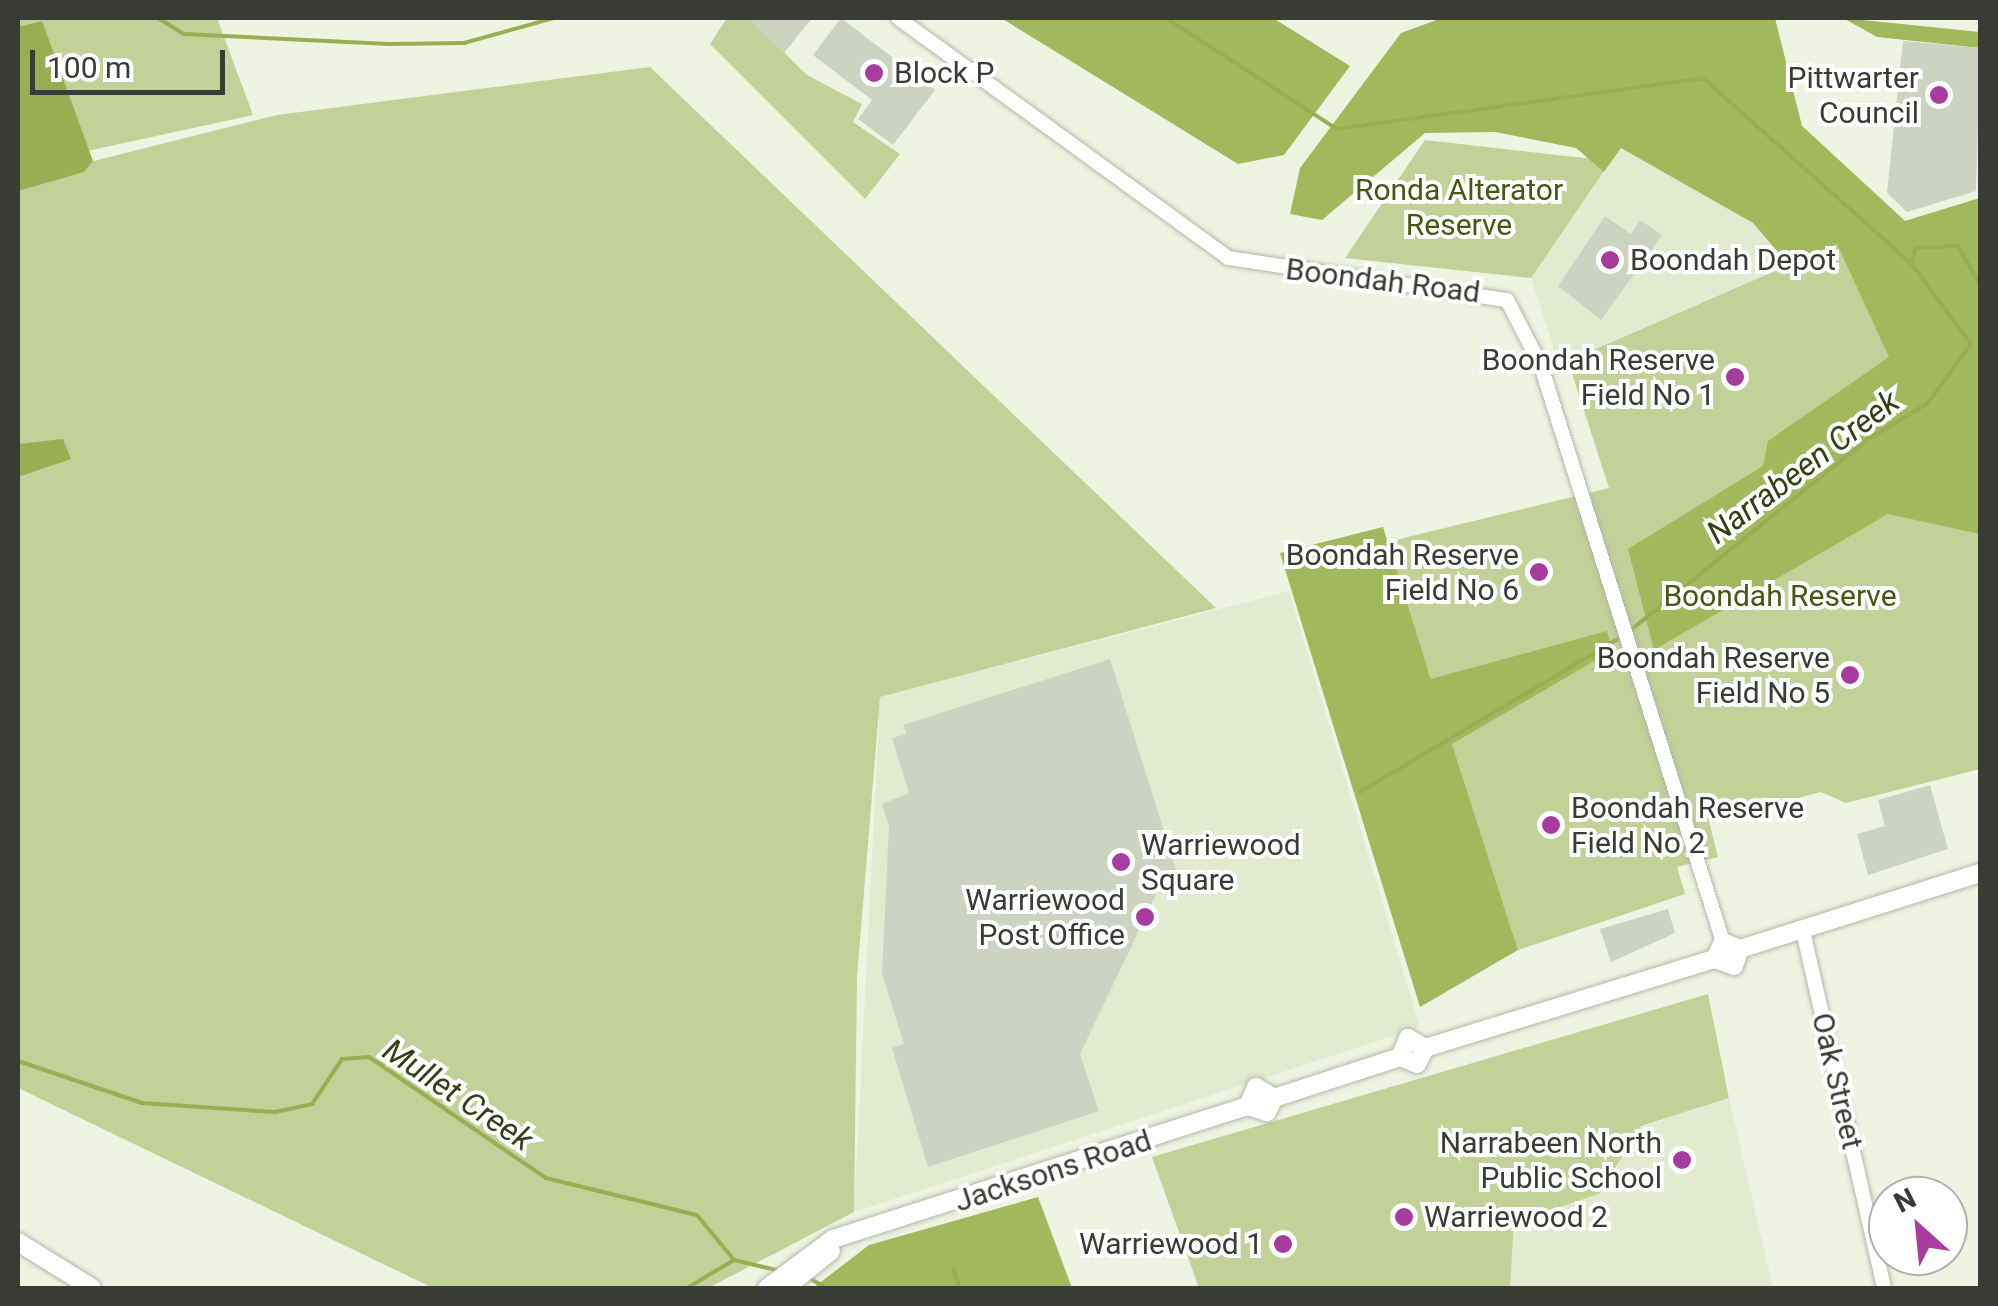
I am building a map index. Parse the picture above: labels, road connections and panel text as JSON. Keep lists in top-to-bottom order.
{
  "streets": {
    "street": ["Boondah Road", "Oak Street", "Jacksons Road"]
  },
  "crossings": [
    ["Boondah Road", "Jacksons Road"]
  ],
  "water": ["Narrabeen Creek", "Mullet Creek"],
  "parks": ["Ronda Alterator Reserve", "Boondah Reserve"],
  "places": [
    "Block P",
    "Pittwarter Council",
    "Boondah Depot",
    "Boondah Reserve Field No 1",
    "Boondah Reserve Field No 6",
    "Boondah Reserve Field No 5",
    "Boondah Reserve Field No 2",
    "Warriewood Square",
    "Warriewood Post Office",
    "Narrabeen North Public School",
    "Warriewood 2",
    "Warriewood 1"
  ],
  "scale_bar": "100 m",
  "north": "top left"
}
